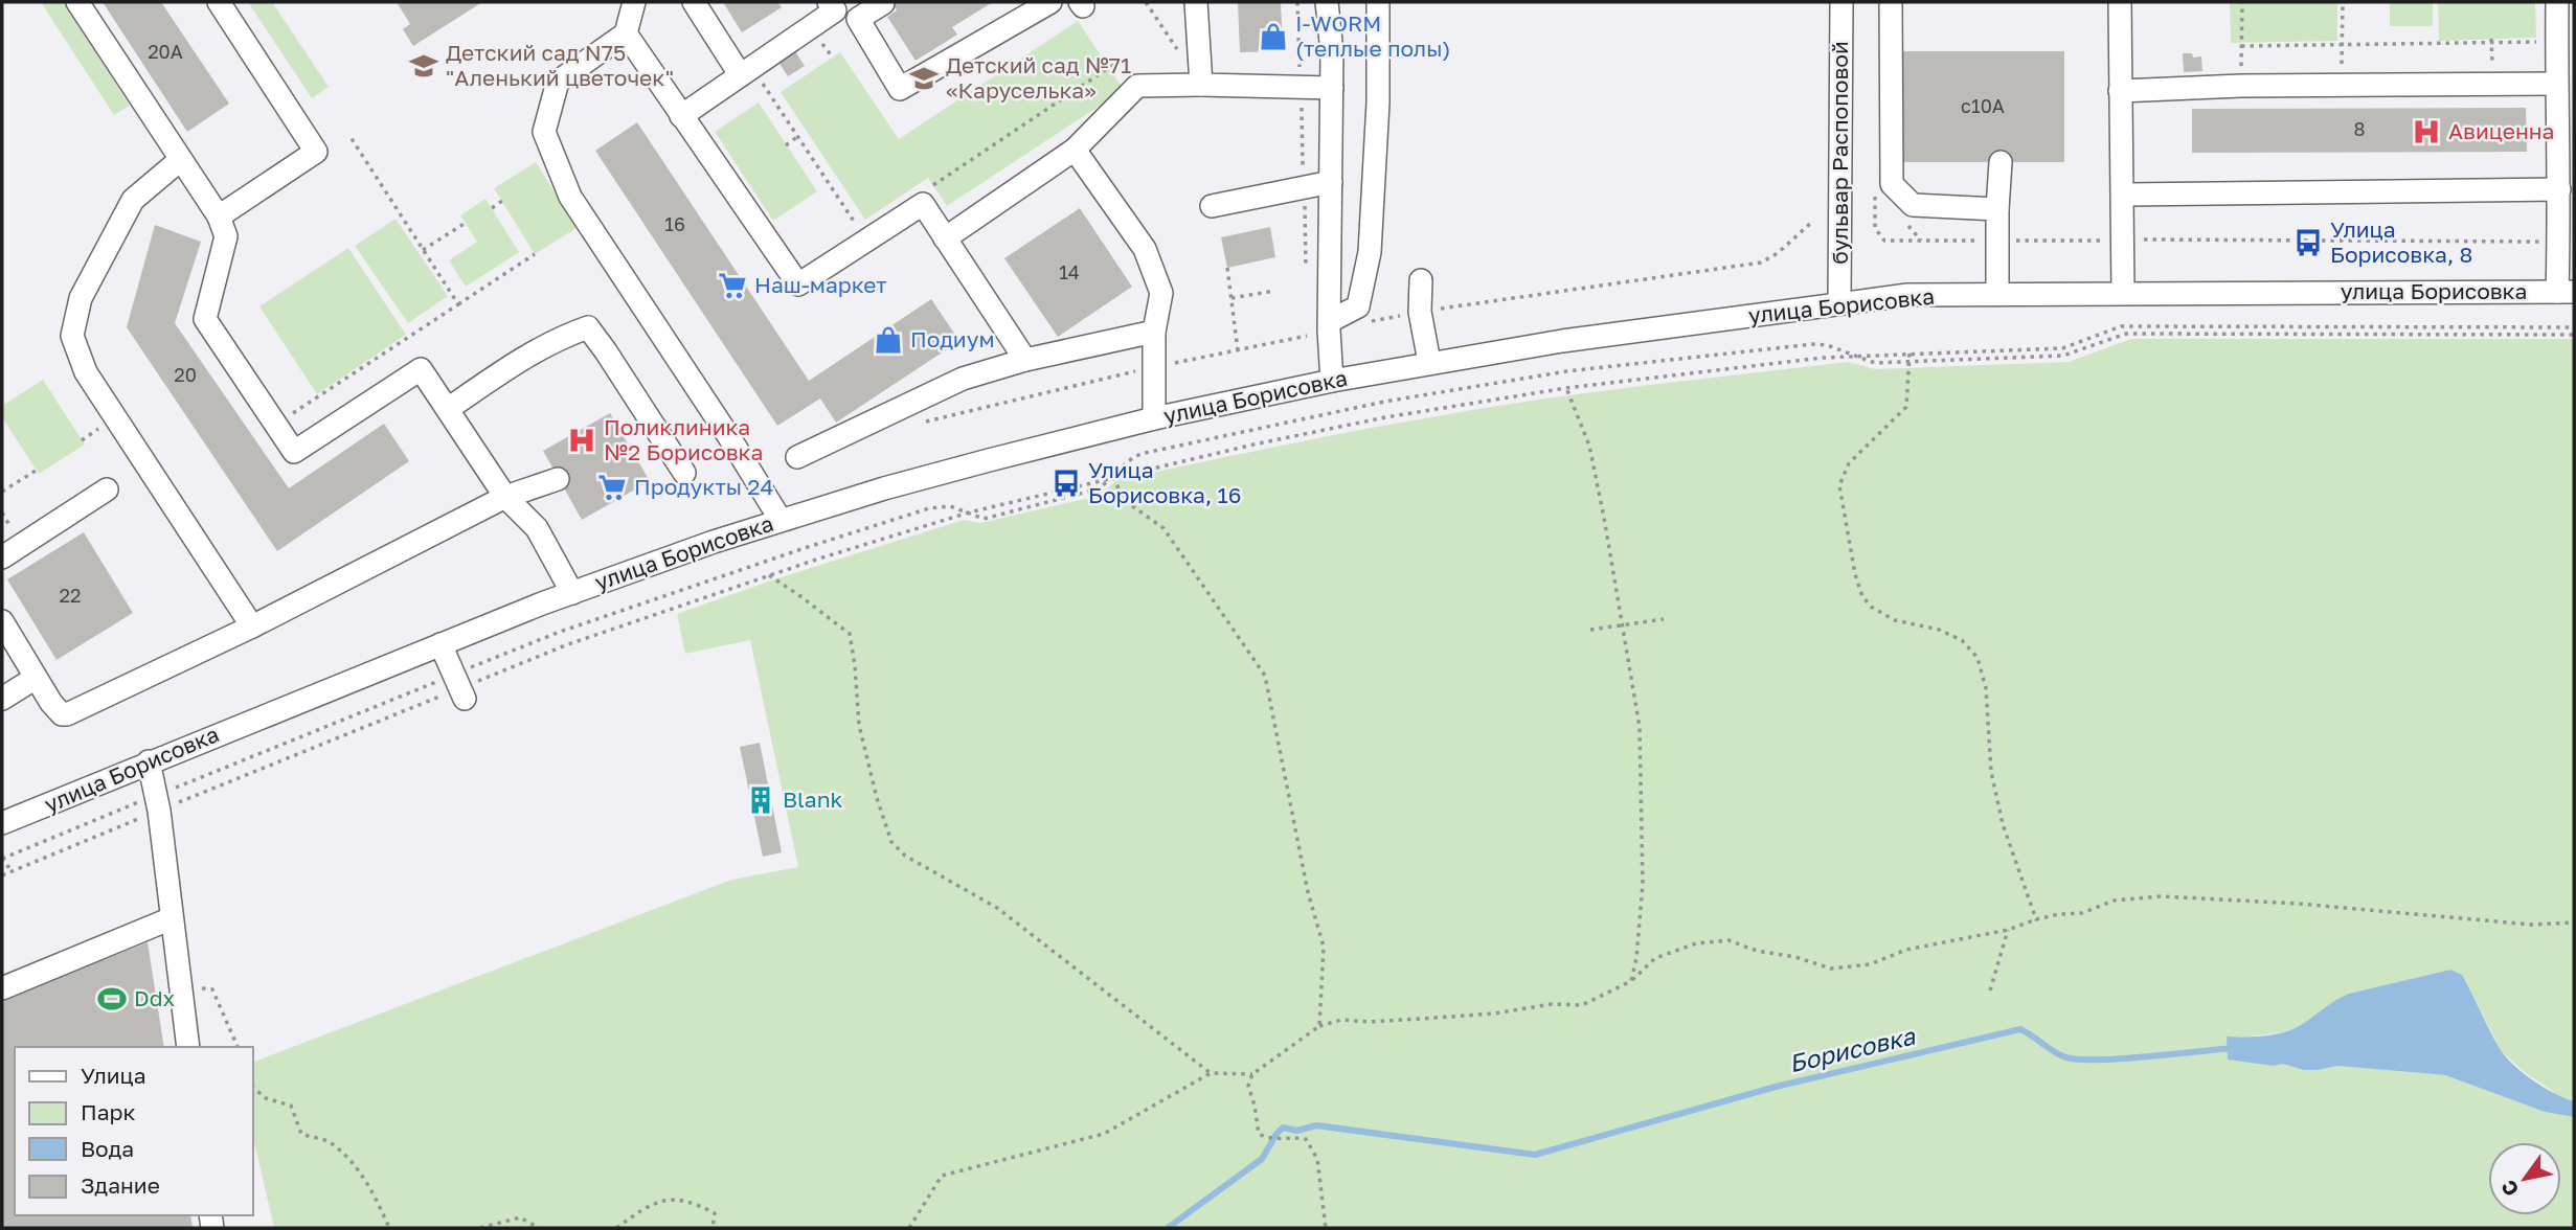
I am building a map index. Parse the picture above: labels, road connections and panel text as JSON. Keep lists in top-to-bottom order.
{
  "streets": {
    "street": ["бульвар Распоповой", "улица Борисовка"]
  },
  "crossings": [
    ["бульвар Распоповой", "улица Борисовка"]
  ],
  "water": ["Борисовка"],
  "places": {
    "shop": ["I-WORM (теплые полы)", "Подиум"],
    "school or university": ["Детский сад N75 \"Аленький цветочек\"", "Детский сад №71 «Каруселька»"],
    "hospital": ["Авиценна", "Поликлиника №2 Борисовка"],
    "bus stop": ["Улица Борисовка, 8", "Улица Борисовка, 16"],
    "supermarket": ["Наш-маркет", "Продукты 24"],
    "building": ["Blank"],
    "sports": ["Ddx"]
  },
  "house_numbers": [
    "20А",
    "с10А",
    "8",
    "16",
    "14",
    "20",
    "22"
  ],
  "legend": [
    "Улица",
    "Парк",
    "Вода",
    "Здание"
  ],
  "north": "bottom left"
}
